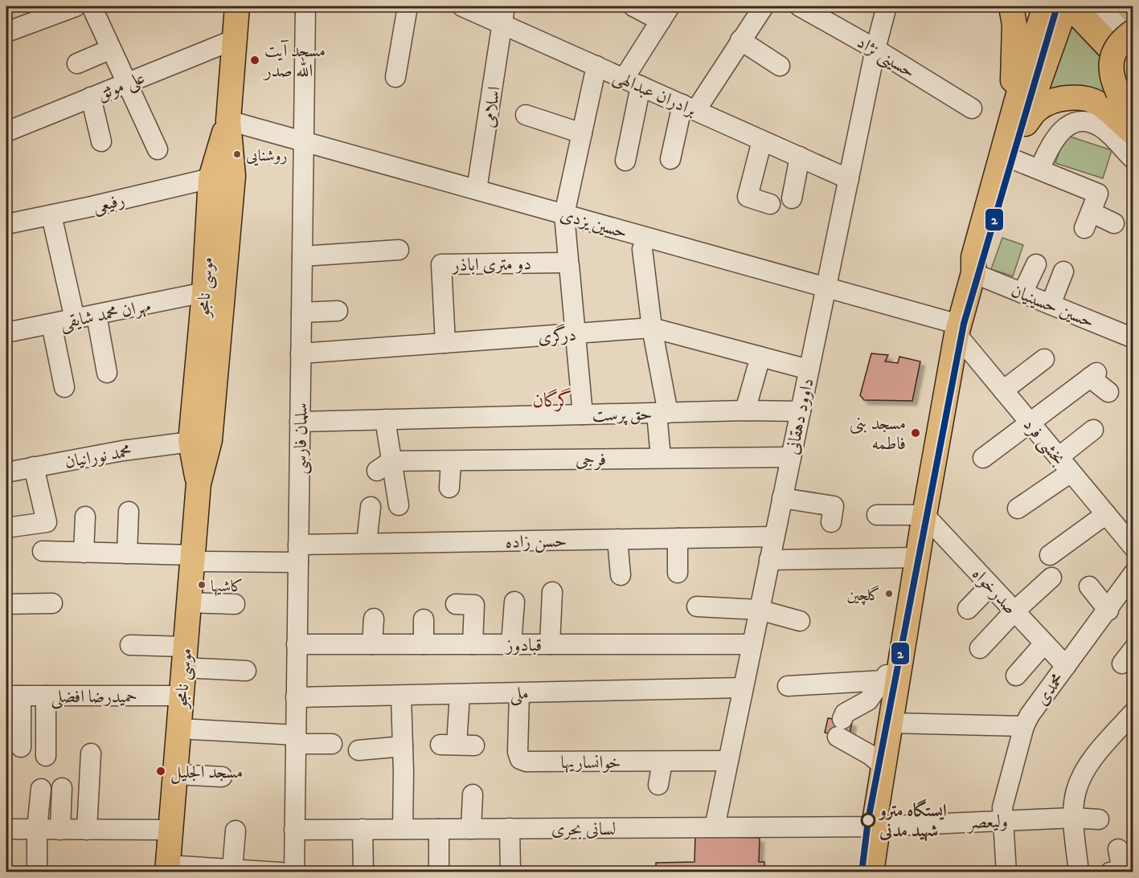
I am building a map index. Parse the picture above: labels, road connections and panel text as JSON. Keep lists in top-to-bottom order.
{
  "streets": {
    "main road": ["موسی نامجو"],
    "street": [
      "حسینی نژاد",
      "علی موثق",
      "برادران عبدالهی",
      "اسلامی",
      "رفیعی",
      "حسین یزدی",
      "دو متری اباذر",
      "حسین حسینیان",
      "مهران محمد شایقی",
      "درگری",
      "حق پرست",
      "داوود دهقانی",
      "سلمان فارسی",
      "بخشی فرد",
      "محمد نورانیان",
      "فرجی",
      "حسن زاده",
      "صدرخواه",
      "قبادوز",
      "محمدی",
      "ملی",
      "حمیدرضا افضلی",
      "خوانساریها",
      "ولیعصر",
      "لسانی بحری"
    ]
  },
  "crossings": [
    ["حسینی نژاد", "داوود دهقانی"],
    ["علی موثق", "موسی نامجو"],
    ["برادران عبدالهی", "اسلامی"],
    ["برادران عبدالهی", "داوود دهقانی"],
    ["اسلامی", "حسین یزدی"],
    ["رفیعی", "موسی نامجو"],
    ["حسین یزدی", "موسی نامجو"],
    ["حسین یزدی", "داوود دهقانی"],
    ["حسین یزدی", "سلمان فارسی"],
    ["حسین یزدی", "بخشی فرد"],
    ["دو متری اباذر", "درگری"],
    ["موسی نامجو", "مهران محمد شایقی"],
    ["موسی نامجو", "محمد نورانیان"],
    ["موسی نامجو", "حسن زاده"],
    ["موسی نامجو", "حمیدرضا افضلی"],
    ["درگری", "داوود دهقانی"],
    ["درگری", "سلمان فارسی"],
    ["حق پرست", "داوود دهقانی"],
    ["حق پرست", "سلمان فارسی"],
    ["داوود دهقانی", "فرجی"],
    ["داوود دهقانی", "حسن زاده"],
    ["داوود دهقانی", "قبادوز"],
    ["داوود دهقانی", "ملی"],
    ["داوود دهقانی", "خوانساریها"],
    ["داوود دهقانی", "لسانی بحری"],
    ["سلمان فارسی", "حسن زاده"],
    ["سلمان فارسی", "قبادوز"],
    ["سلمان فارسی", "ملی"],
    ["سلمان فارسی", "لسانی بحری"],
    ["صدرخواه", "محمدی"],
    ["محمدی", "ولیعصر"],
    ["ملی", "خوانساریها"],
    ["ولیعصر", "لسانی بحری"]
  ],
  "districts": ["گرگان"],
  "places": [
    "مسجد آیت الله صدر",
    "روشنایی",
    "مسجد بنی فاطمه",
    "کاشیها",
    "گلچین",
    "مسجد الجلیل",
    "ایستگاه مترو شهید مدنی"
  ],
  "lines": ["transit line 2"]
}
